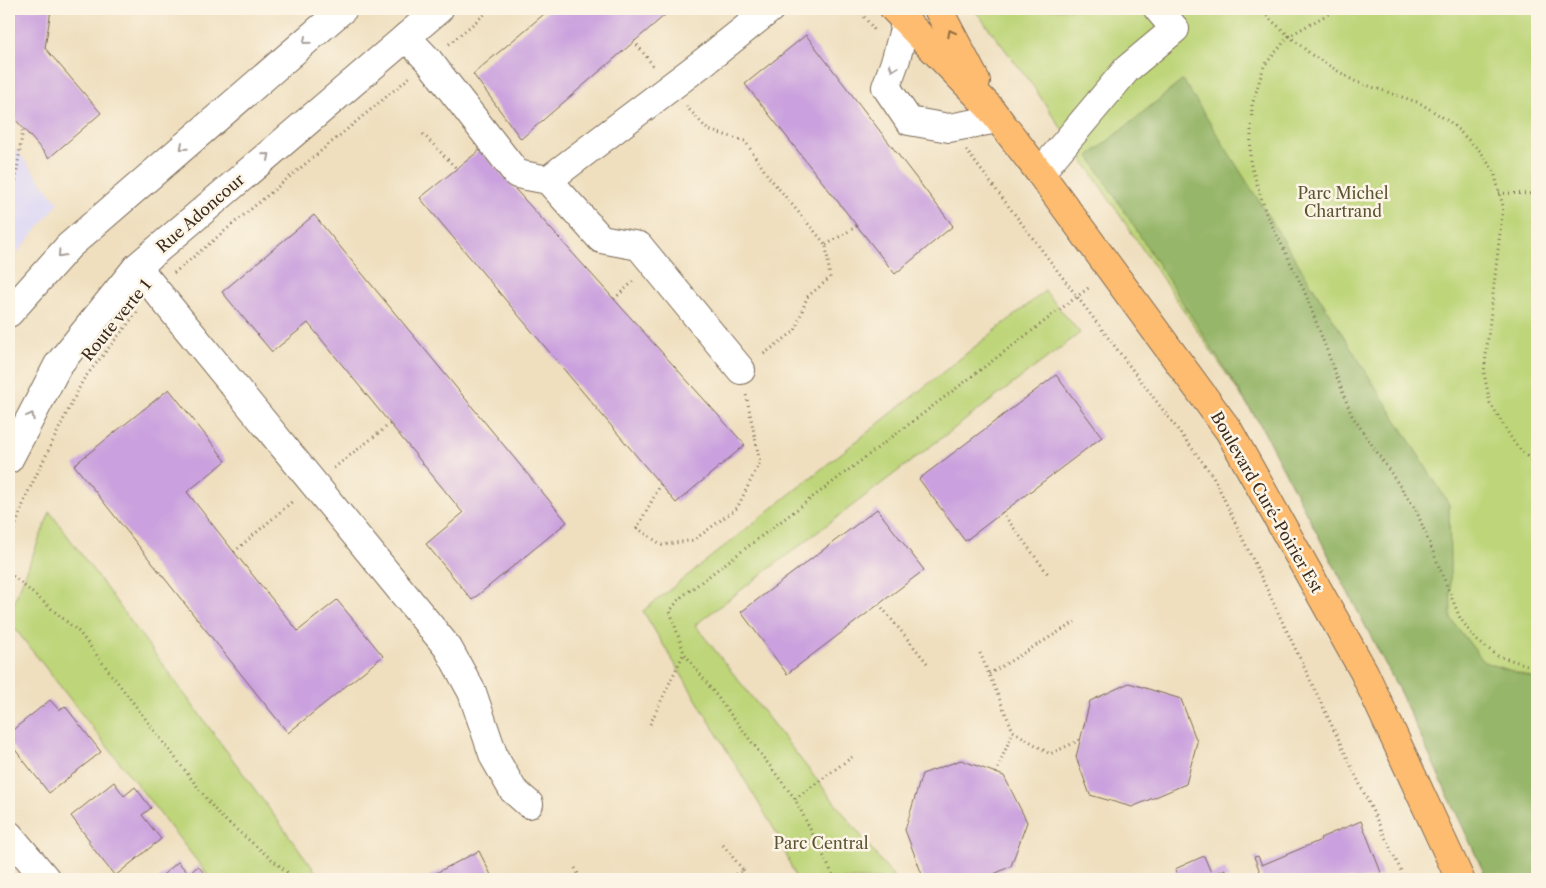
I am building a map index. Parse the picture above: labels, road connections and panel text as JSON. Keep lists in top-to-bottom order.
{
  "streets": {
    "main road": ["Boulevard Curé-Poirier Est"],
    "street": ["Rue Adoncour"],
    "path": ["Route verte 1"]
  },
  "parks": ["Parc Michel Chartrand", "Parc Central"]
}
